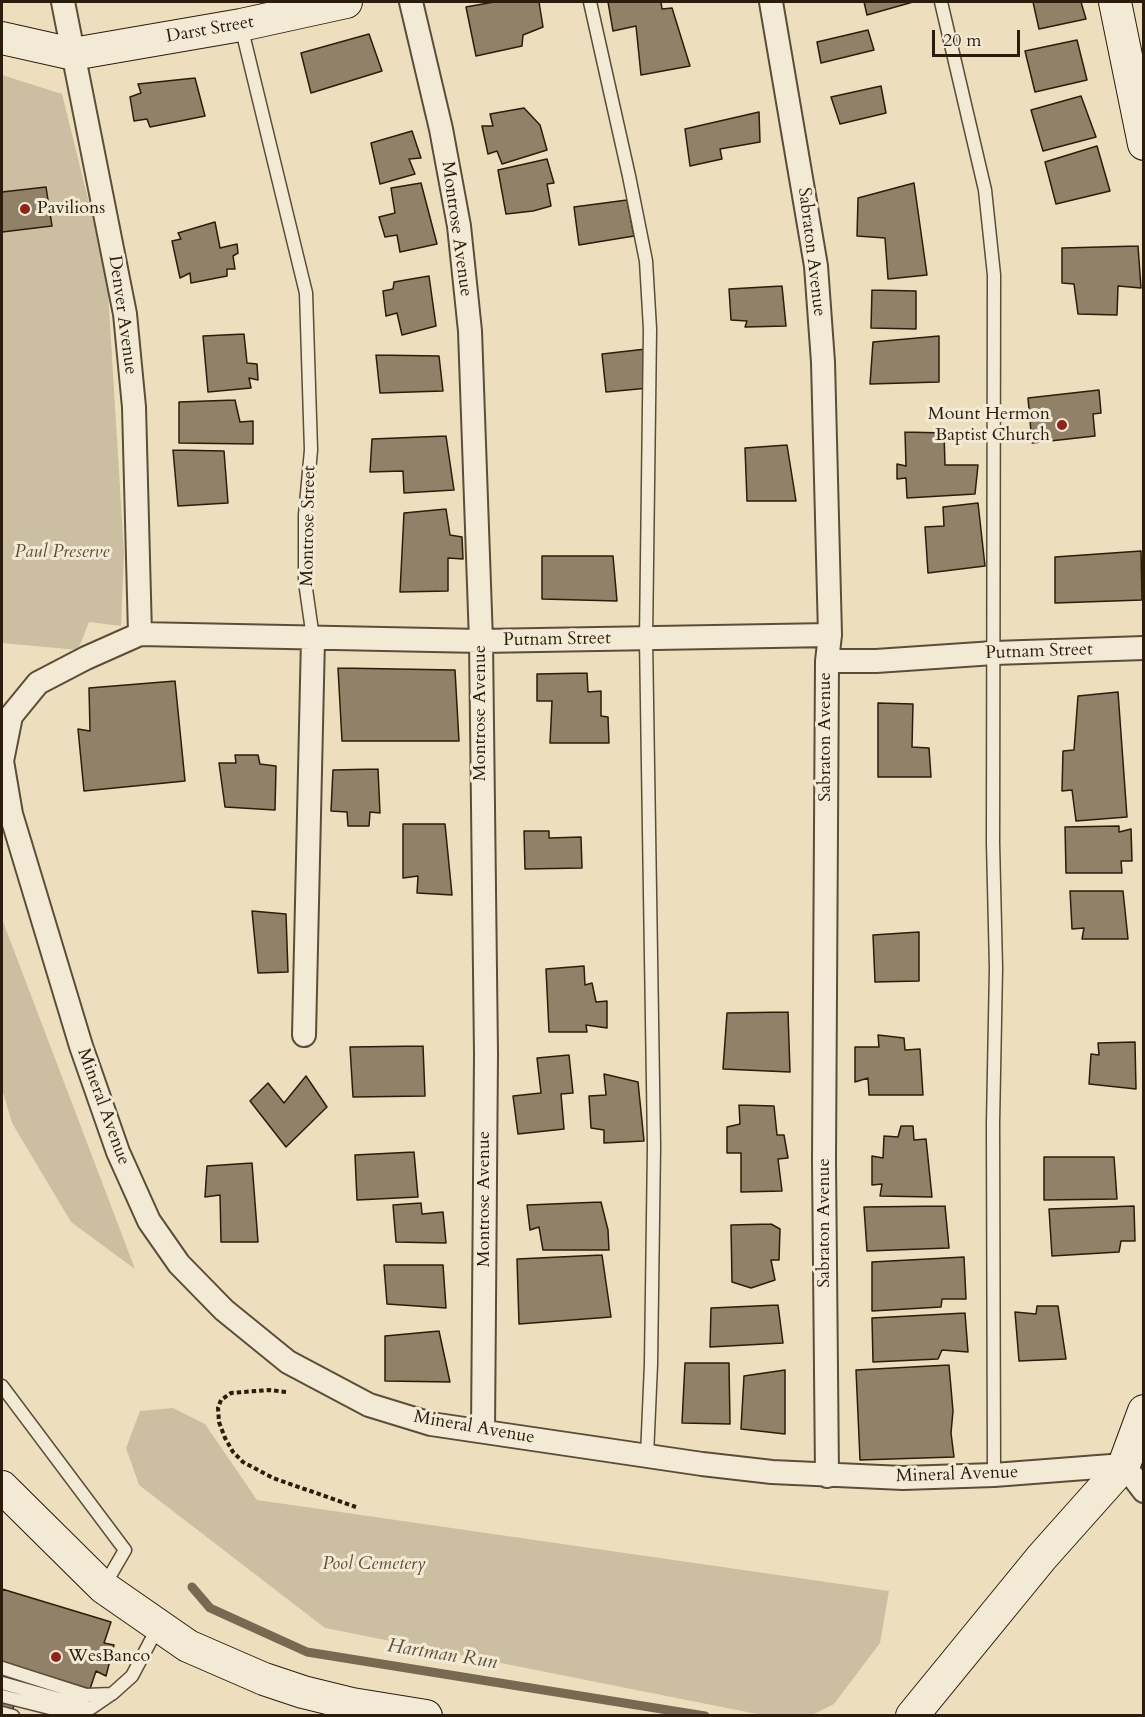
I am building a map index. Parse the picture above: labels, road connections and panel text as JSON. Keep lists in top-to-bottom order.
{
  "streets": {
    "street": [
      "Darst Street",
      "Montrose Avenue",
      "Sabraton Avenue",
      "Denver Avenue",
      "Montrose Street",
      "Putnam Street",
      "Mineral Avenue"
    ]
  },
  "crossings": [
    ["Darst Street", "Denver Avenue"],
    ["Darst Street", "Montrose Street"],
    ["Montrose Avenue", "Putnam Street"],
    ["Montrose Avenue", "Mineral Avenue"],
    ["Sabraton Avenue", "Putnam Street"],
    ["Sabraton Avenue", "Mineral Avenue"],
    ["Denver Avenue", "Putnam Street"],
    ["Denver Avenue", "Mineral Avenue"],
    ["Montrose Street", "Putnam Street"],
    ["Putnam Street", "Mineral Avenue"]
  ],
  "water": ["Hartman Run"],
  "parks": ["Paul Preserve", "Pool Cemetery"],
  "places": ["Pavilions", "Mount Hermon Baptist Church", "WesBanco"],
  "scale_bar": "20 m"
}
